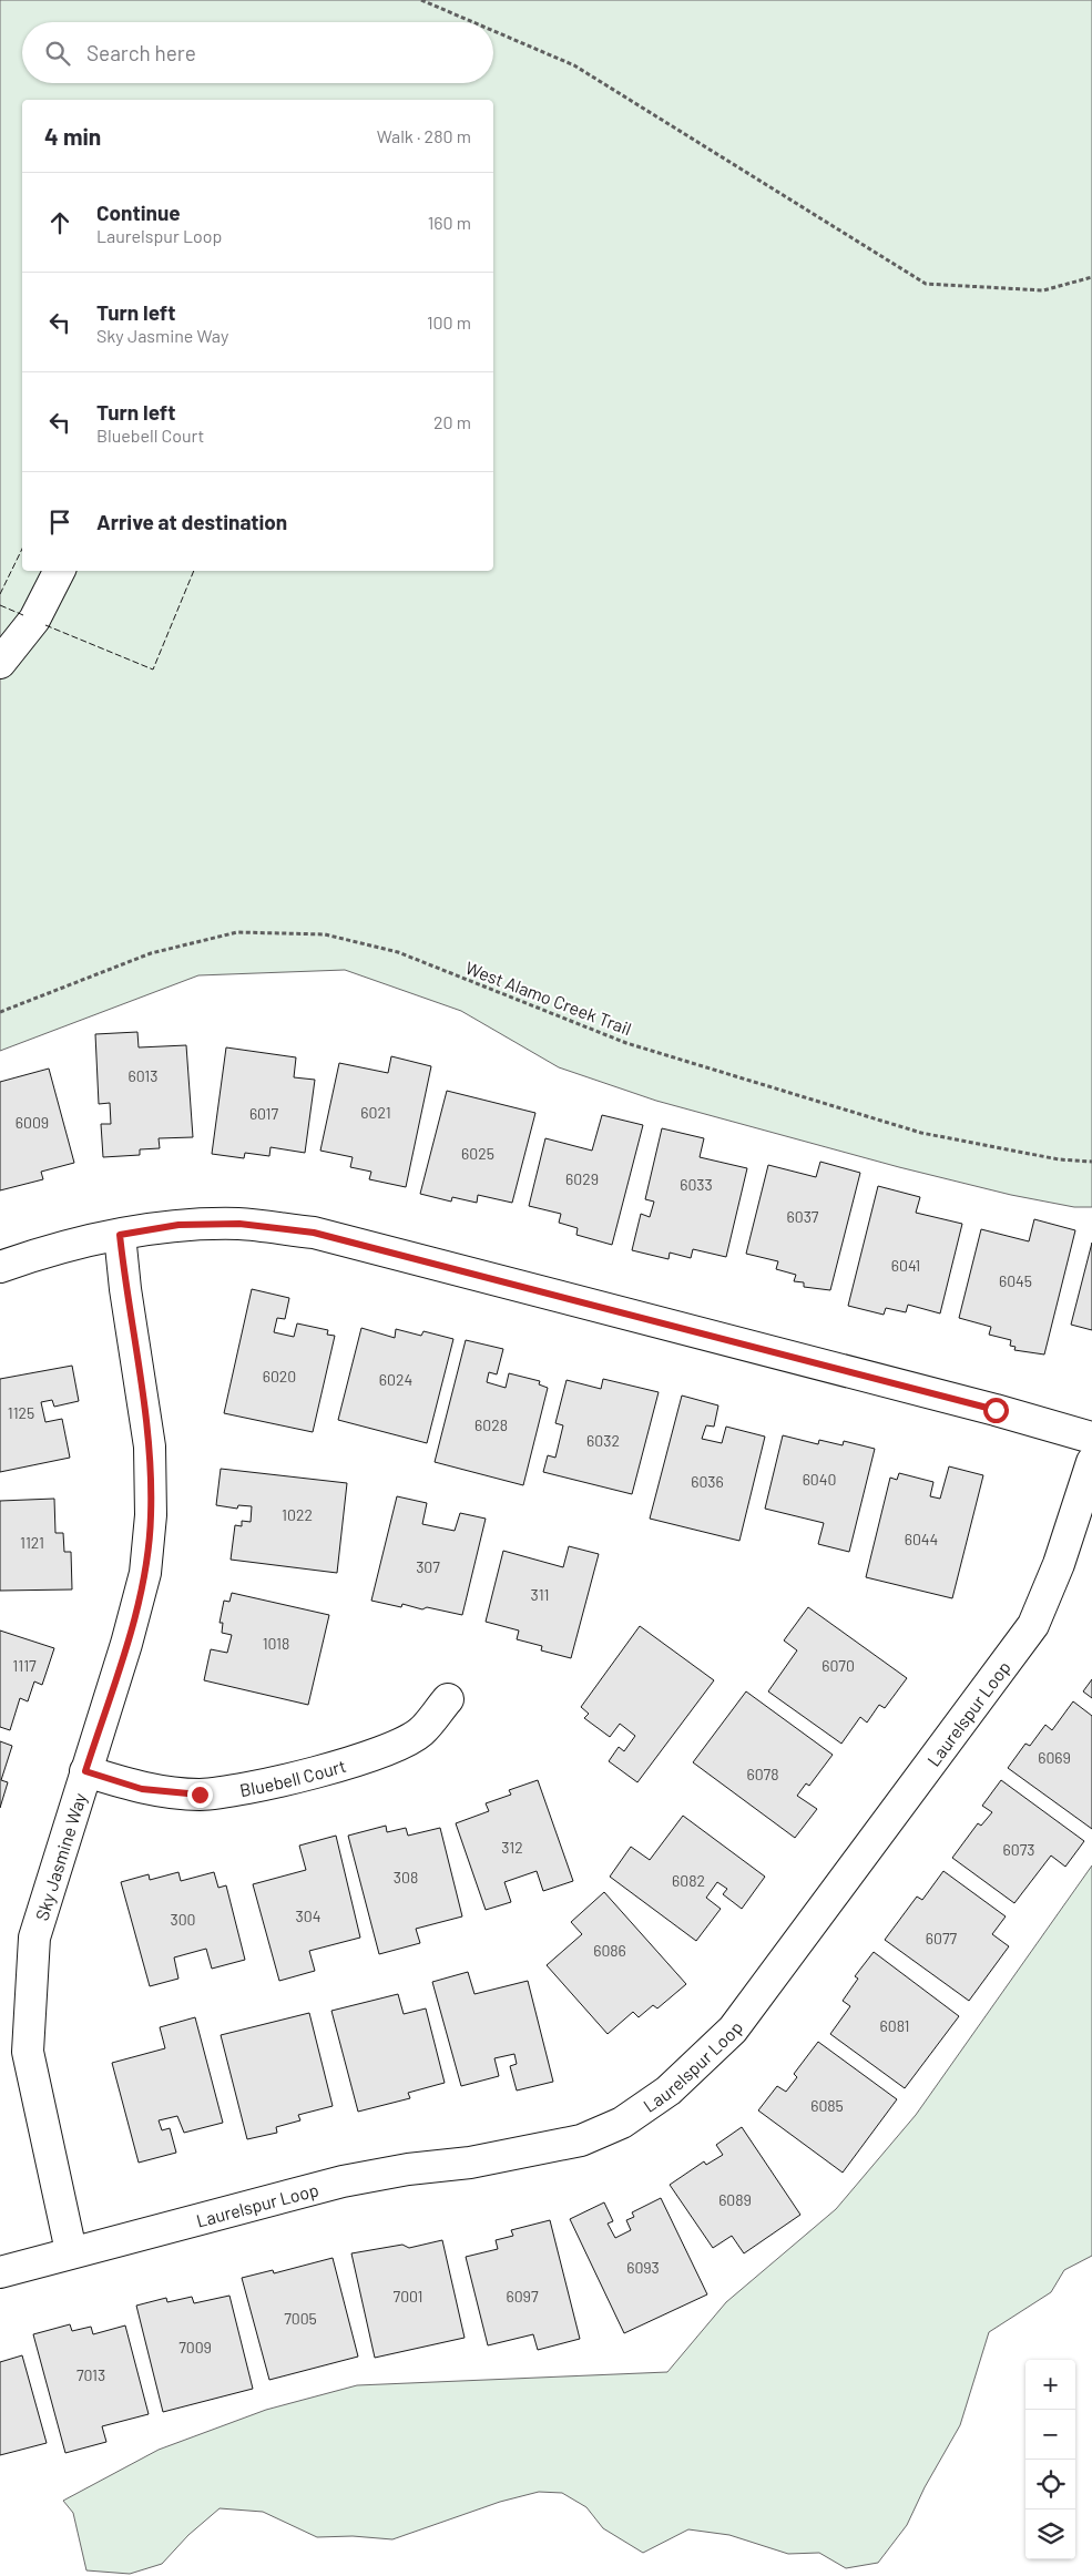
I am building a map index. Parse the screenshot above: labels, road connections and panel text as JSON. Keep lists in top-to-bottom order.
{
  "streets": {
    "street": ["Laurelspur Loop", "Bluebell Court", "Sky Jasmine Way"],
    "path": ["West Alamo Creek Trail"]
  },
  "crossings": [
    ["Laurelspur Loop", "Sky Jasmine Way"],
    ["Bluebell Court", "Sky Jasmine Way"]
  ],
  "house_numbers": [
    "6013",
    "6021",
    "6017",
    "6009",
    "6025",
    "6029",
    "6033",
    "6037",
    "6041",
    "6045",
    "6020",
    "6024",
    "1125",
    "6028",
    "6032",
    "6040",
    "6036",
    "1022",
    "6044",
    "1121",
    "307",
    "311",
    "1018",
    "1117",
    "6070",
    "6069",
    "6078",
    "312",
    "6073",
    "308",
    "6082",
    "304",
    "300",
    "6077",
    "6086",
    "6081",
    "6085",
    "6089",
    "6093",
    "7001",
    "6097",
    "7005",
    "7009",
    "7013"
  ],
  "page": {
    "search": "Search here",
    "heading": ["4 min", "Walk · 280 m"],
    "list": [
      ["Continue", "Laurelspur Loop", "160 m"],
      ["Turn left", "Sky Jasmine Way", "100 m"],
      ["Turn left", "Bluebell Court", "20 m"],
      "Arrive at destination"
    ],
    "map_buttons": ["+", "−"]
  }
}
